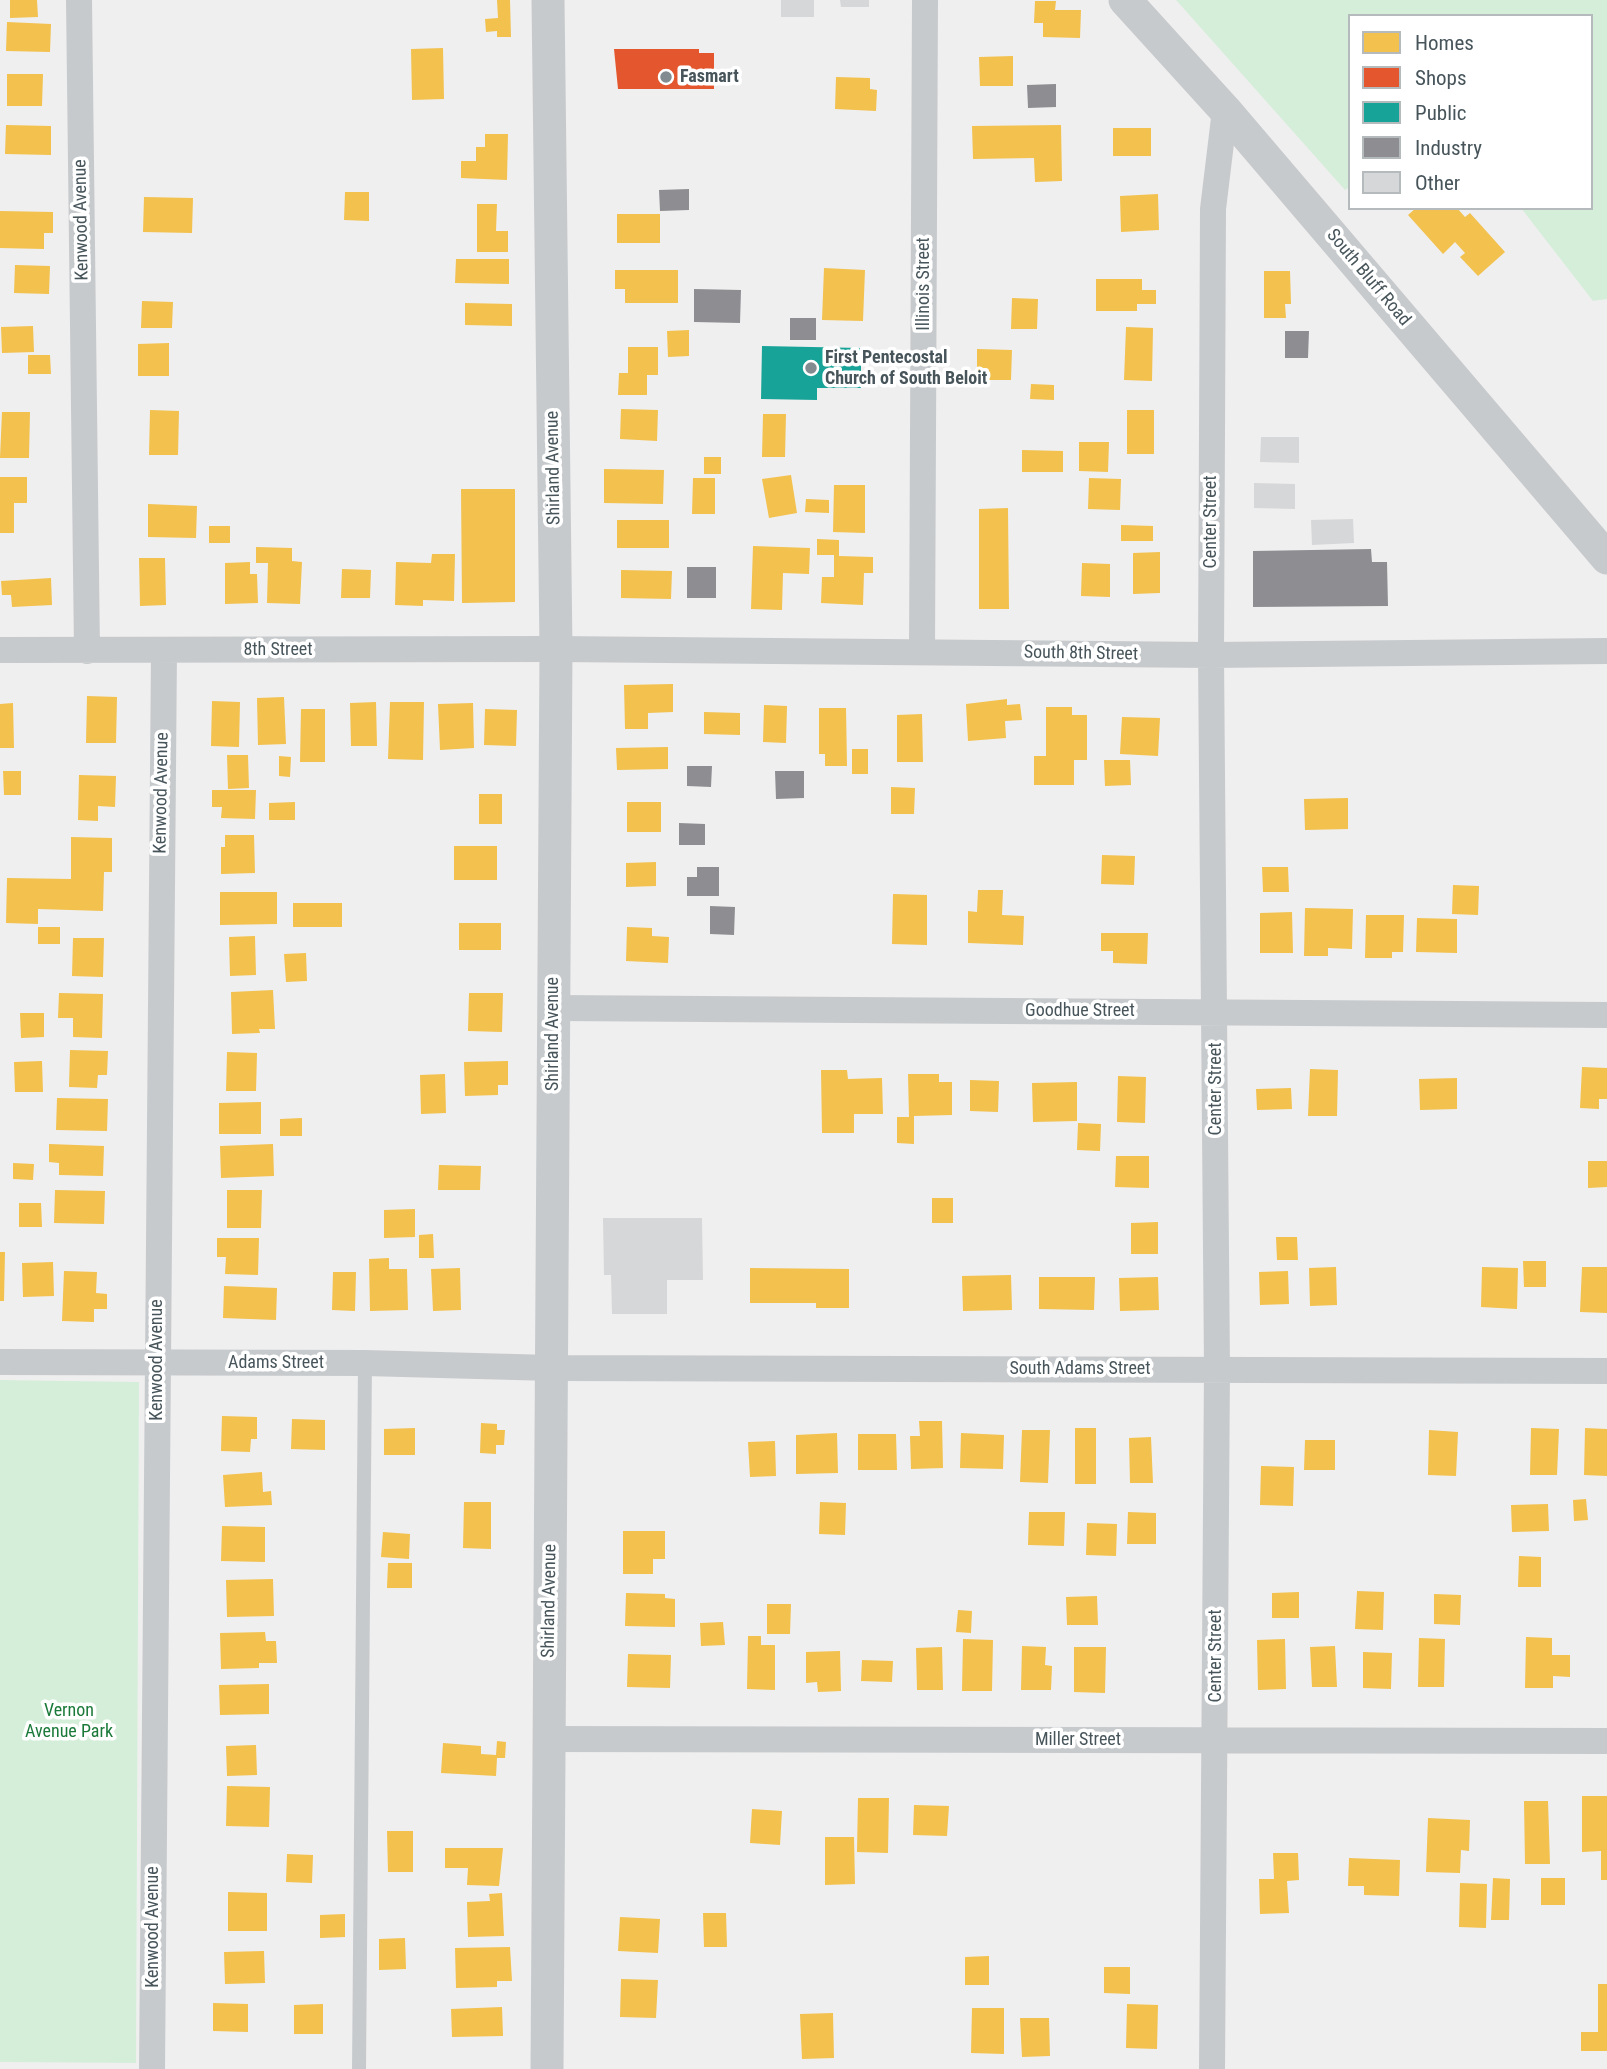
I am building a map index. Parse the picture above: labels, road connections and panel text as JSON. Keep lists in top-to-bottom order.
{
  "streets": {
    "street": [
      "Kenwood Avenue",
      "South Bluff Road",
      "Illinois Street",
      "Shirland Avenue",
      "Center Street",
      "8th Street",
      "South 8th Street",
      "Goodhue Street",
      "Adams Street",
      "South Adams Street",
      "Miller Street"
    ]
  },
  "crossings": [
    ["Kenwood Avenue", "8th Street"],
    ["Kenwood Avenue", "Adams Street"],
    ["South Bluff Road", "Center Street"],
    ["Illinois Street", "South 8th Street"],
    ["Shirland Avenue", "8th Street"],
    ["Shirland Avenue", "South 8th Street"],
    ["Shirland Avenue", "Goodhue Street"],
    ["Shirland Avenue", "Adams Street"],
    ["Shirland Avenue", "South Adams Street"],
    ["Shirland Avenue", "Miller Street"],
    ["Center Street", "South 8th Street"],
    ["Center Street", "Goodhue Street"],
    ["Center Street", "South Adams Street"],
    ["Center Street", "Miller Street"],
    ["8th Street", "South 8th Street"],
    ["Adams Street", "South Adams Street"]
  ],
  "parks": ["Vernon Avenue Park"],
  "places": ["Fasmart", "First Pentecostal Church of South Beloit"],
  "legend": [
    "Homes",
    "Shops",
    "Public",
    "Industry",
    "Other"
  ]
}
